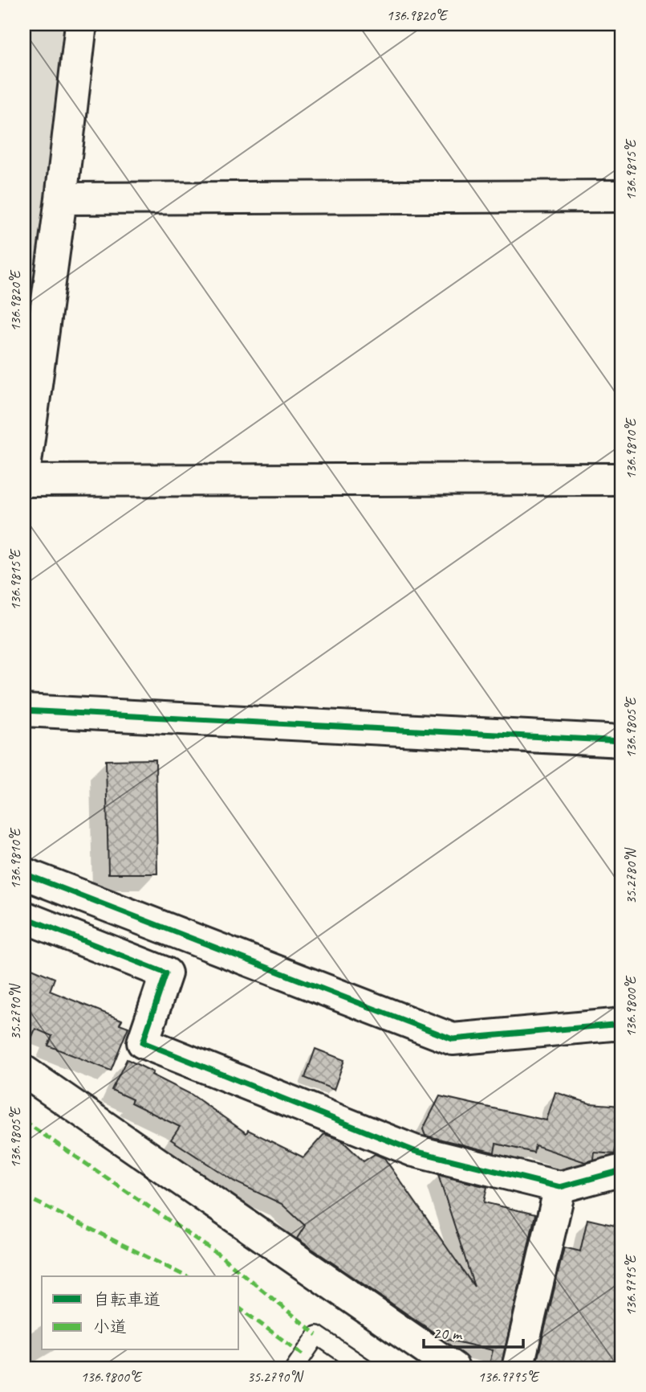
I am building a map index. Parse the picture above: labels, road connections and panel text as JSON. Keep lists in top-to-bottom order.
{
  "legend": ["自転車道", "小道"],
  "scale_bar": "20 m",
  "coordinates": [
    "136.9820°E",
    "136.9815°E",
    "136.9810°E",
    "136.9805°E",
    "35.2780°N",
    "136.9800°E",
    "35.2790°N",
    "136.9795°E"
  ]
}
